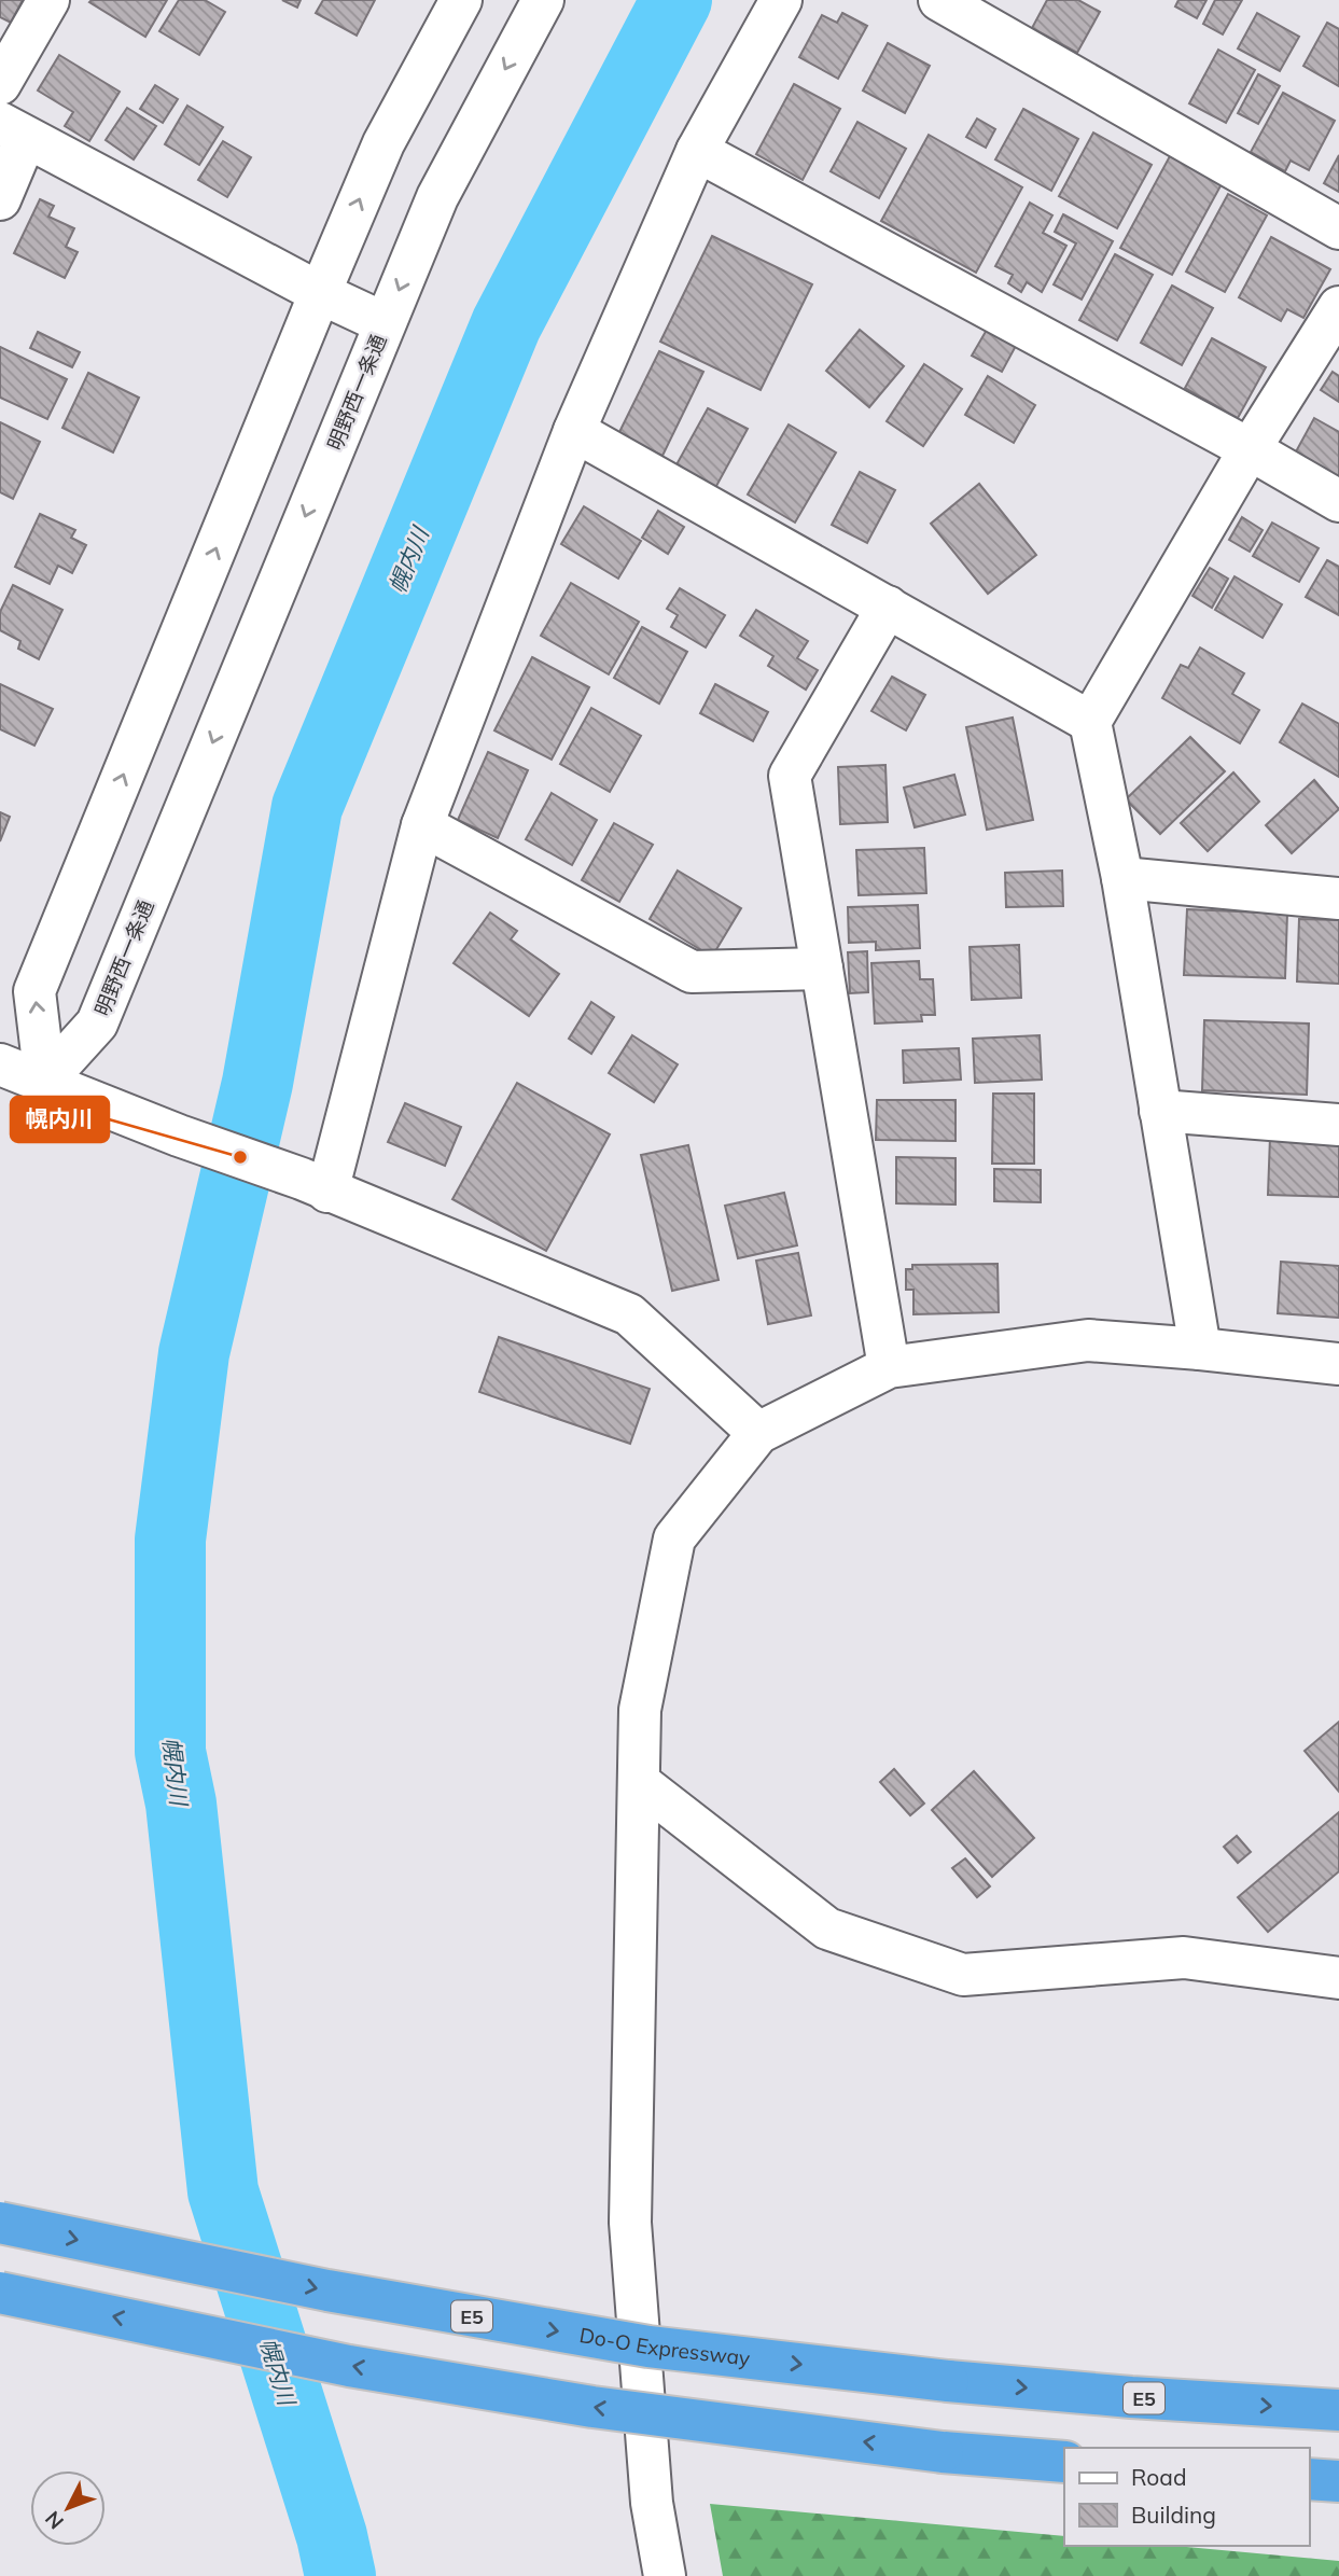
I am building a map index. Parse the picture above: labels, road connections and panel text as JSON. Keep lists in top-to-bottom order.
{
  "streets": {
    "highway": ["E5", "Do-O Expressway"],
    "street": ["明野西一条通"]
  },
  "water": ["幌内川"],
  "places": ["幌内川"],
  "legend": ["Road", "Building"],
  "north": "bottom left"
}
